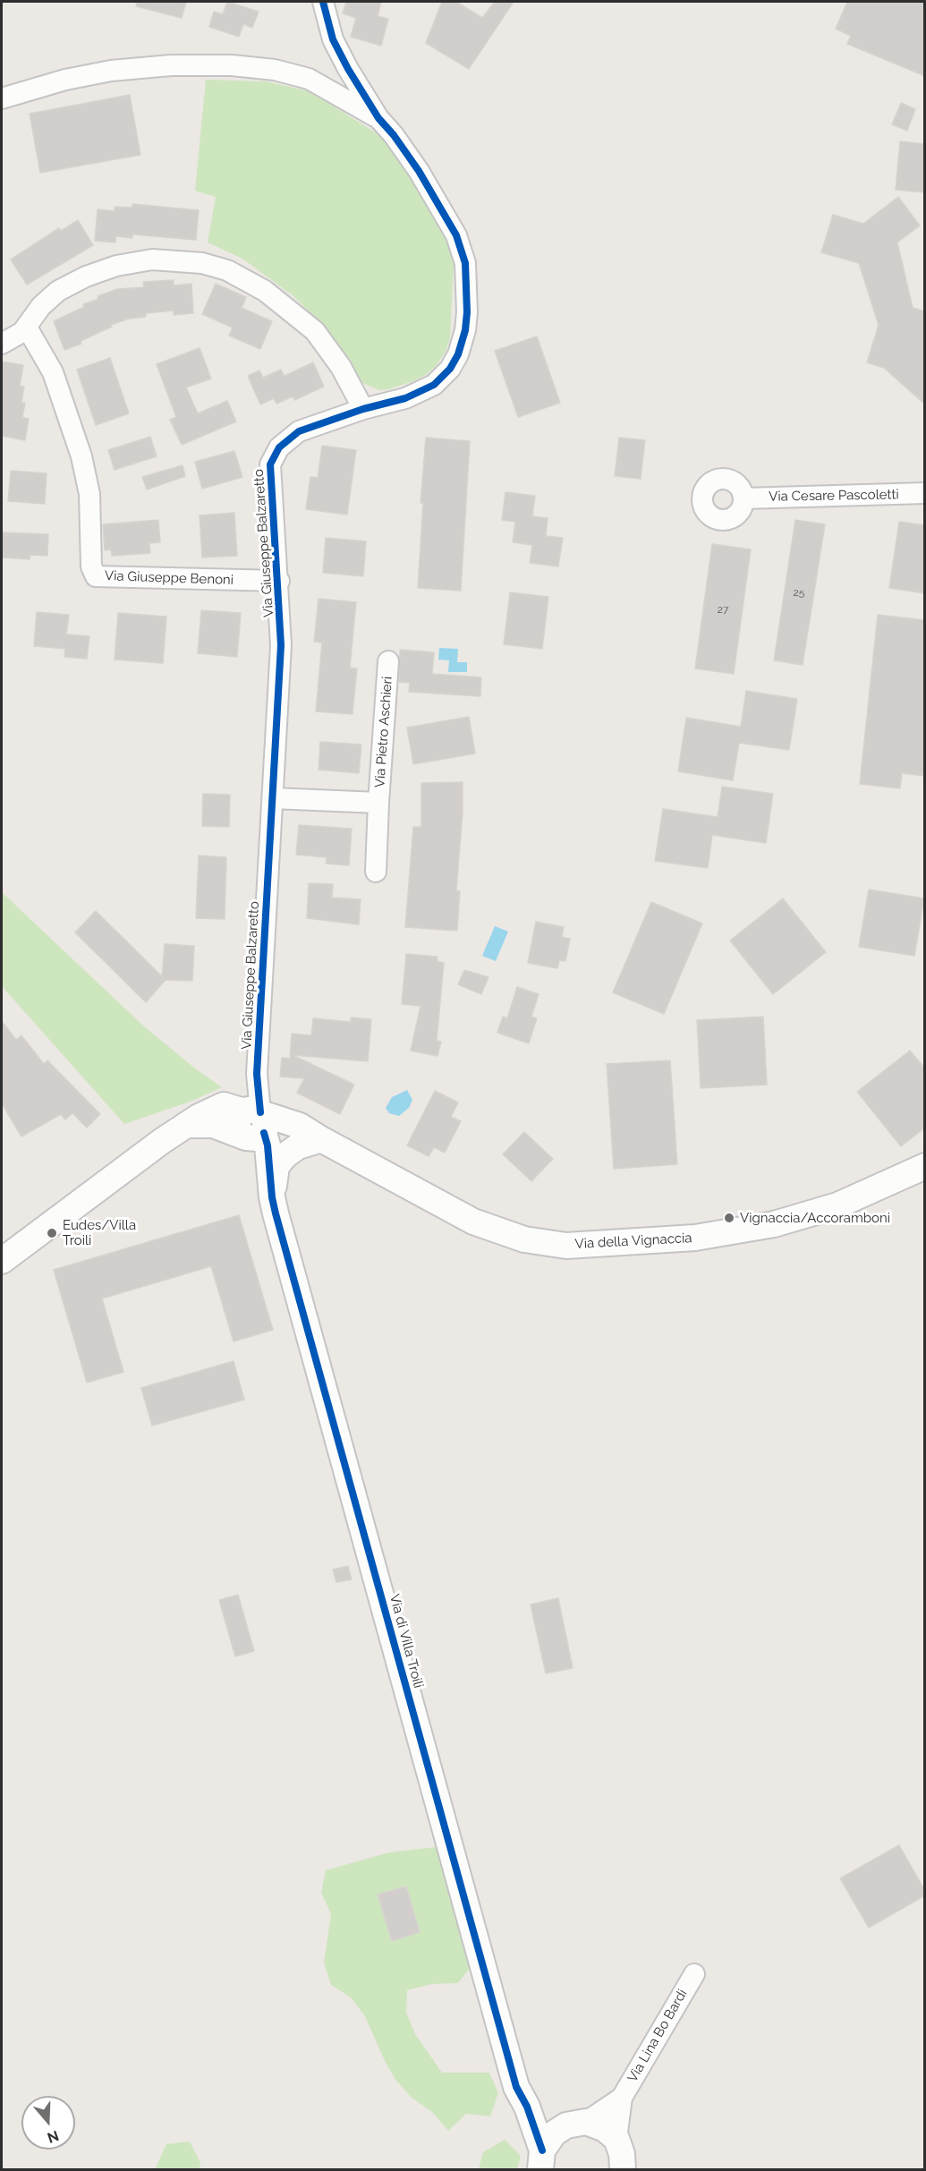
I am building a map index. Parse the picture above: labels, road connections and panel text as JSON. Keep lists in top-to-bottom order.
{
  "streets": {
    "street": [
      "Via Cesare Pascoletti",
      "Via Giuseppe Balzaretto",
      "Via Giuseppe Benoni",
      "Via Pietro Aschieri",
      "Via della Vignaccia",
      "Via di Villa Troili",
      "Via Lina Bo Bardi"
    ]
  },
  "crossings": [
    ["Via Giuseppe Balzaretto", "Via Giuseppe Benoni"],
    ["Via Giuseppe Balzaretto", "Via Pietro Aschieri"],
    ["Via Giuseppe Balzaretto", "Via della Vignaccia"],
    ["Via Giuseppe Balzaretto", "Via di Villa Troili"],
    ["Via della Vignaccia", "Via di Villa Troili"],
    ["Via di Villa Troili", "Via Lina Bo Bardi"]
  ],
  "places": ["Vignaccia/Accoramboni", "Eudes/Villa Troili"],
  "house_numbers": ["25", "27"],
  "north": "bottom"
}
